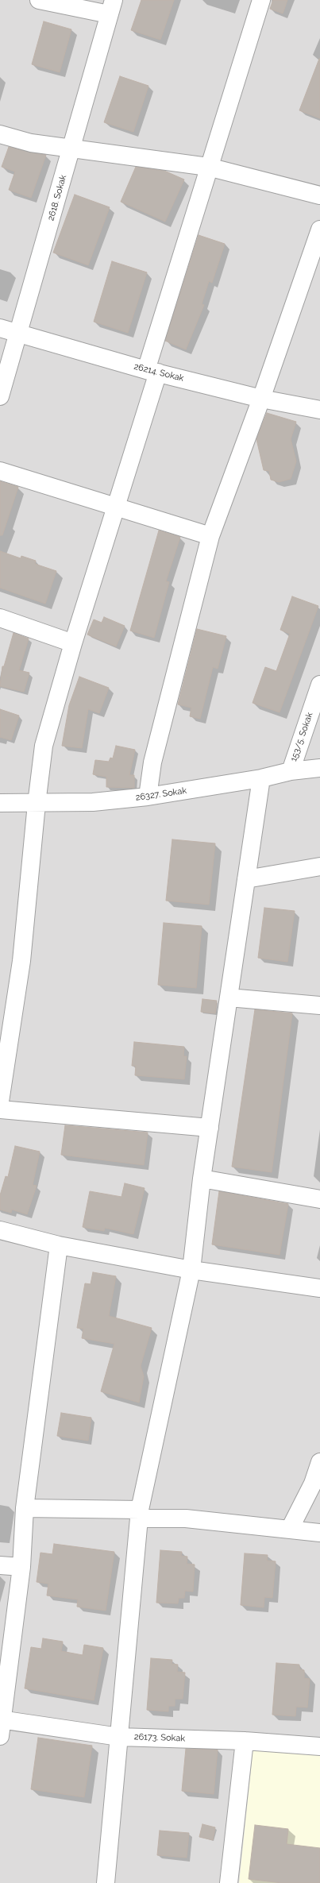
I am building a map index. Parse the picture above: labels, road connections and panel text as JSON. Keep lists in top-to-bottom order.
{
  "streets": {
    "street": [
      "2618. Sokak",
      "26214. Sokak",
      "153/5. Sokak",
      "26327. Sokak",
      "26173. Sokak"
    ]
  },
  "crossings": [
    ["2618. Sokak", "26214. Sokak"],
    ["153/5. Sokak", "26327. Sokak"]
  ]
}
